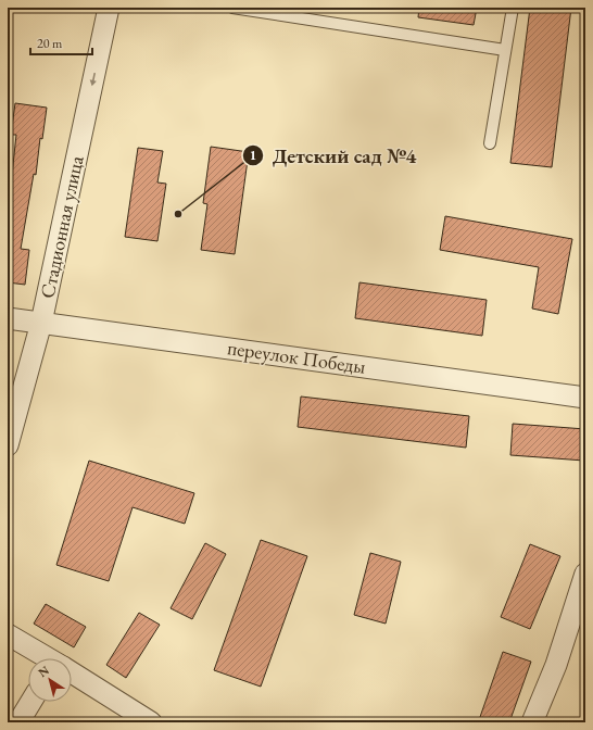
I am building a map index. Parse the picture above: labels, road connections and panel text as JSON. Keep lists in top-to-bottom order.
{
  "streets": {
    "street": ["Стадионная улица", "переулок Победы"]
  },
  "crossings": [
    ["Стадионная улица", "переулок Победы"]
  ],
  "one_way": ["Стадионная улица"],
  "places": ["Детский сад №4"],
  "scale_bar": "20 m",
  "north": "top left"
}
